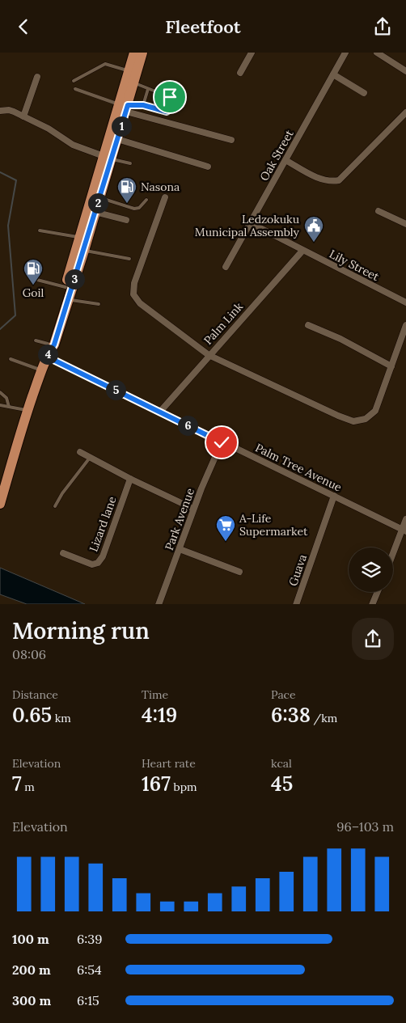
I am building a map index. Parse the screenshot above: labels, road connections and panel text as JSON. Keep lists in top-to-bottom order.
{
  "streets": {
    "street": [
      "Oak Street",
      "Lily Street",
      "Palm Link",
      "Palm Tree Avenue",
      "Park Avenue",
      "Lizard lane",
      "Guava"
    ]
  },
  "crossings": [
    ["Oak Street", "Lily Street"],
    ["Lily Street", "Palm Link"],
    ["Palm Link", "Palm Tree Avenue"],
    ["Palm Tree Avenue", "Park Avenue"],
    ["Palm Tree Avenue", "Guava"]
  ],
  "places": {
    "fuel station": ["Nasona", "Goil"],
    "public building": ["Ledzokuku Municipal Assembly"],
    "supermarket": ["A-Life Supermarket"]
  },
  "page": {
    "header": "Fleetfoot",
    "pins": [
      "1",
      "2",
      "3",
      "4",
      "5",
      "6"
    ],
    "heading": ["Morning run", "08:06"],
    "stats": [
      ["Distance", "0.65 km"],
      ["Time", "4:19"],
      ["Pace", "6:38 /km"],
      ["Elevation", "7 m"],
      ["Heart rate", "167 bpm"],
      ["kcal", "45"]
    ],
    "chart": ["Elevation", "96–103 m"],
    "list": [
      {
        "name": "100 m",
        "note": "6:39"
      },
      {
        "name": "200 m",
        "note": "6:54"
      },
      {
        "name": "300 m",
        "note": "6:15"
      }
    ]
  }
}
